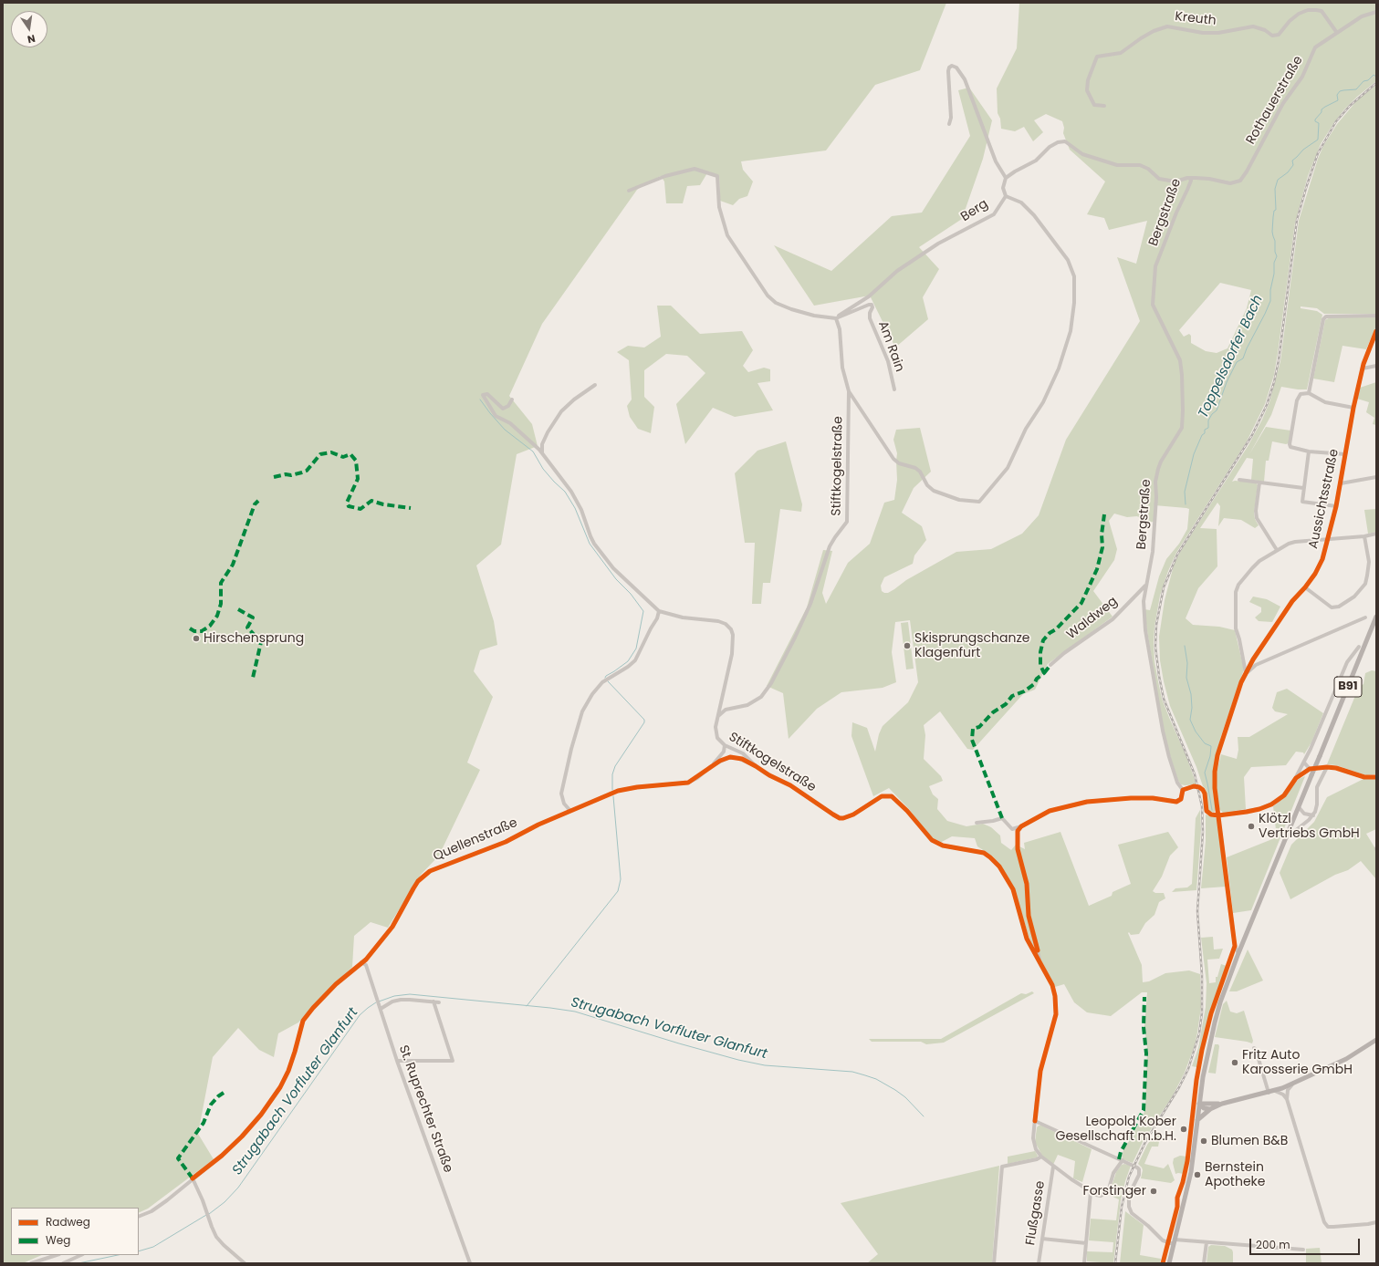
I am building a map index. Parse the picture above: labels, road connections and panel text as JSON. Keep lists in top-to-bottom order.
{
  "streets": {
    "main road": ["B91"],
    "street": [
      "Kreuth",
      "Rothauerstraße",
      "Berg",
      "Bergstraße",
      "Am Rain",
      "Stiftkogelstraße",
      "Aussichtsstraße",
      "Waldweg",
      "Quellenstraße",
      "St. Ruprechter Straße",
      "Flußgasse"
    ]
  },
  "crossings": [
    ["Kreuth", "Rothauerstraße"],
    ["Rothauerstraße", "Bergstraße"],
    ["Berg", "Am Rain"],
    ["Berg", "Stiftkogelstraße"],
    ["Bergstraße", "Waldweg"],
    ["Am Rain", "Stiftkogelstraße"],
    ["Stiftkogelstraße", "Quellenstraße"],
    ["Aussichtsstraße", "B91"],
    ["Quellenstraße", "St. Ruprechter Straße"]
  ],
  "water": ["Toppelsdorfer Bach", "Strugabach Vorfluter Glanfurt"],
  "places": [
    "Hirschensprung",
    "Skisprungschanze Klagenfurt",
    "Klötzl Vertriebs GmbH",
    "Fritz Auto Karosserie GmbH",
    "Leopold Kober Gesellschaft m.b.H.",
    "Blumen B&B",
    "Bernstein Apotheke",
    "Forstinger"
  ],
  "legend": ["Radweg", "Weg"],
  "scale_bar": "200 m",
  "north": "bottom"
}
